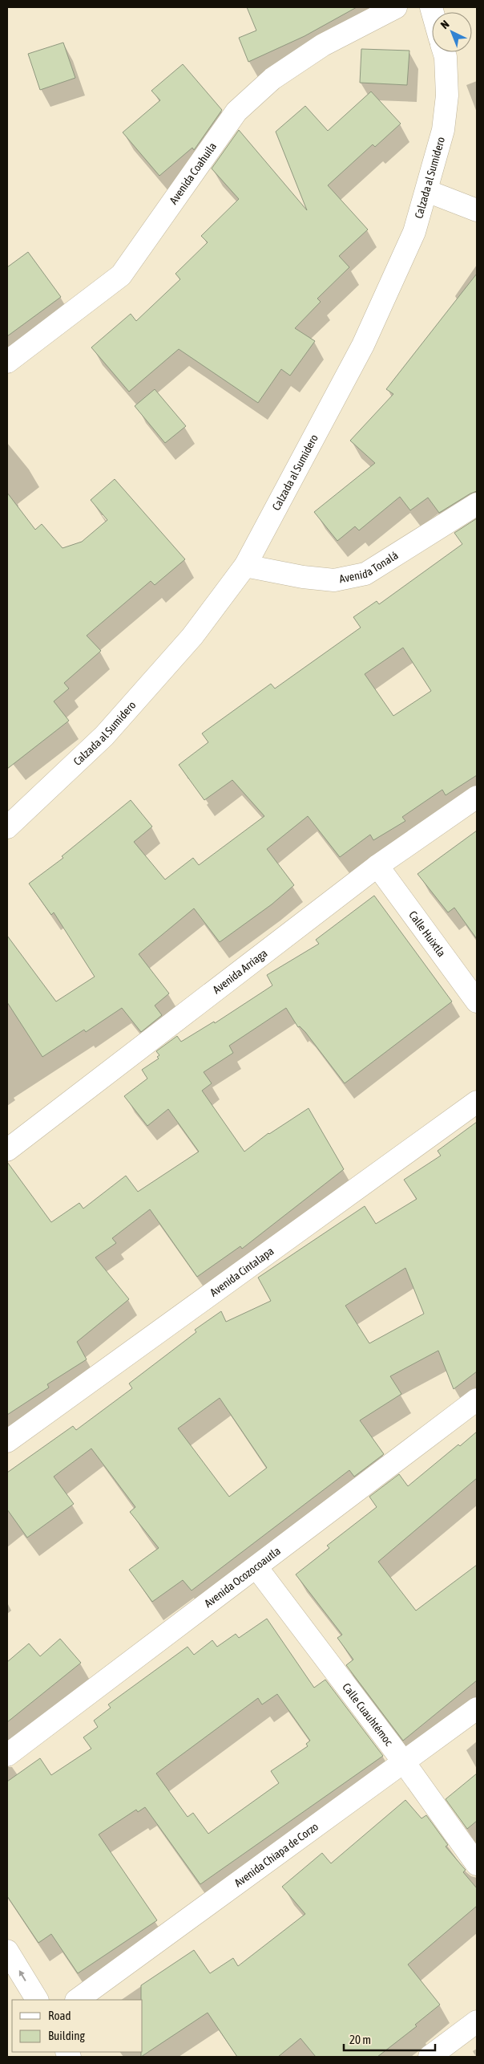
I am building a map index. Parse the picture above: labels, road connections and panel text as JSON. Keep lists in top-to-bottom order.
{
  "streets": {
    "street": [
      "Avenida Coahuila",
      "Calzada al Sumidero",
      "Avenida Tonalá",
      "Calle Huixtla",
      "Avenida Arriaga",
      "Avenida Cintalapa",
      "Avenida Ocozocoautla",
      "Calle Cuauhtémoc",
      "Avenida Chiapa de Corzo"
    ]
  },
  "crossings": [
    ["Calzada al Sumidero", "Avenida Tonalá"],
    ["Calle Huixtla", "Avenida Arriaga"],
    ["Avenida Ocozocoautla", "Calle Cuauhtémoc"],
    ["Calle Cuauhtémoc", "Avenida Chiapa de Corzo"]
  ],
  "legend": ["Road", "Building"],
  "scale_bar": "20 m",
  "north": "top left"
}
